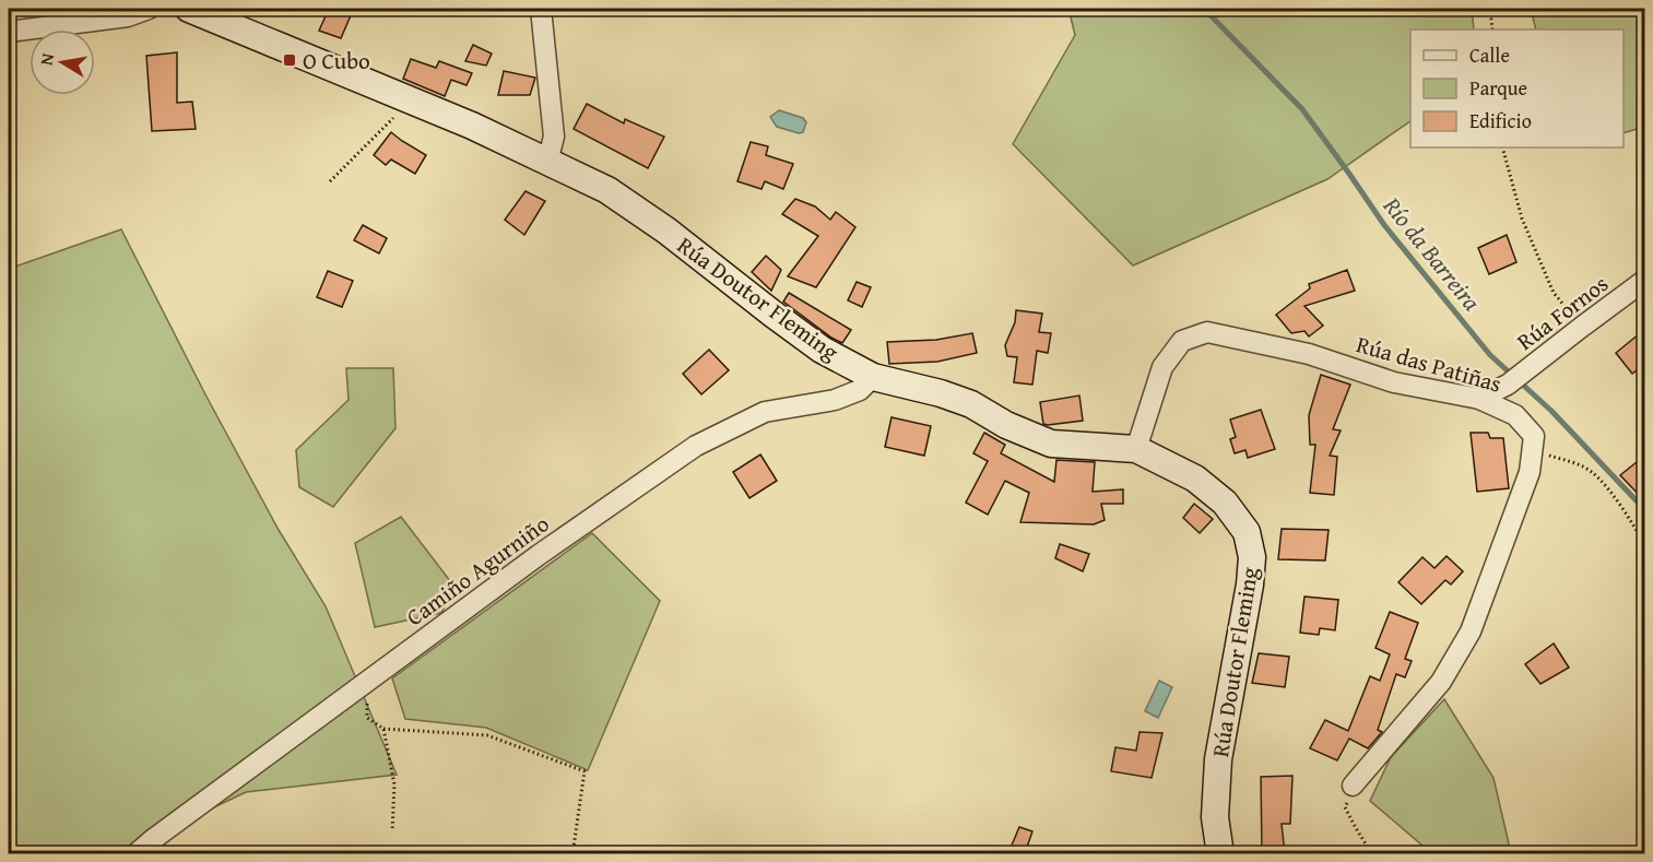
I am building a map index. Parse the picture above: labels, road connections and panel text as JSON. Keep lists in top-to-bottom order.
{
  "streets": {
    "main road": ["Rúa Doutor Fleming"],
    "street": ["Rúa Fornos", "Rúa das Patiñas", "Camiño Agurniño"]
  },
  "crossings": [
    ["Rúa Doutor Fleming", "Rúa das Patiñas"],
    ["Rúa Doutor Fleming", "Camiño Agurniño"],
    ["Rúa Fornos", "Rúa das Patiñas"]
  ],
  "water": ["Río da Barreira"],
  "places": {
    "transit": ["O Cubo"]
  },
  "legend": ["Calle", "Parque", "Edificio"],
  "north": "left"
}
